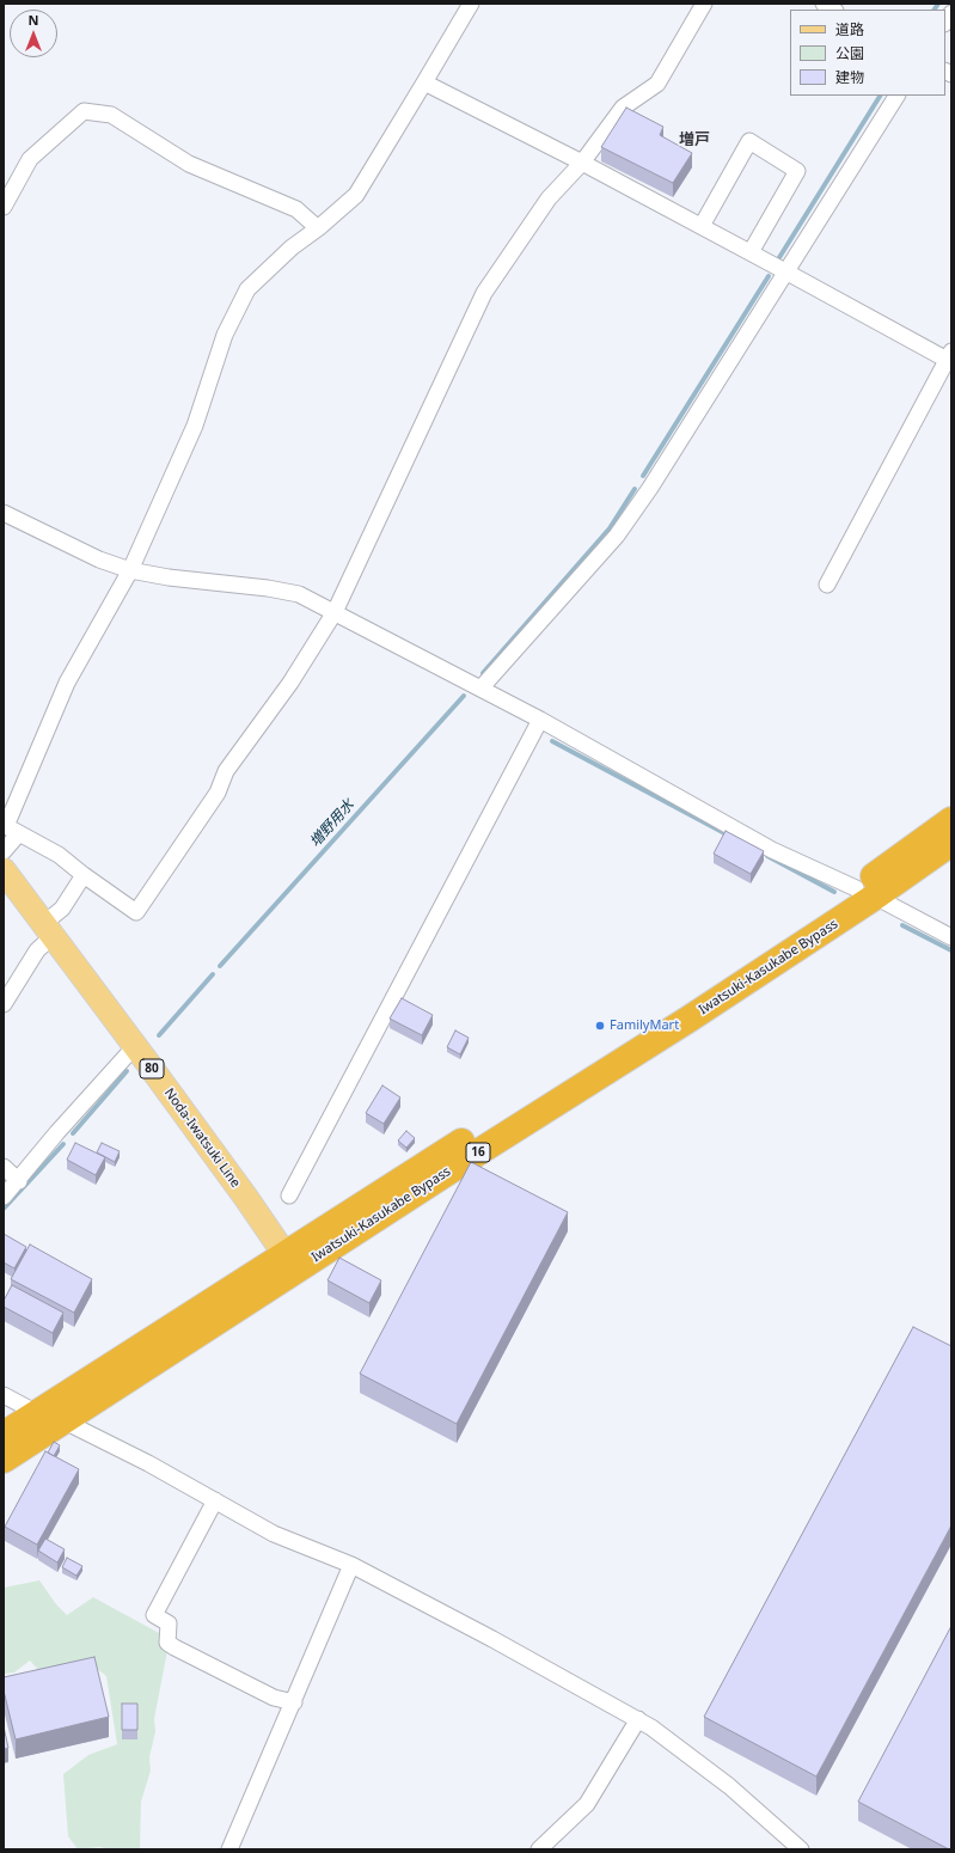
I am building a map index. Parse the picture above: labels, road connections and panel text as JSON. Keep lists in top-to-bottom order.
{
  "streets": {
    "highway": ["Iwatsuki-Kasukabe Bypass", "16"],
    "main road": ["80", "Noda-Iwatsuki Line"]
  },
  "crossings": [
    ["Iwatsuki-Kasukabe Bypass", "Noda-Iwatsuki Line"]
  ],
  "districts": ["増戸"],
  "water": ["増野用水"],
  "places": ["FamilyMart"],
  "legend": ["道路", "公園", "建物"],
  "north": "top"
}
